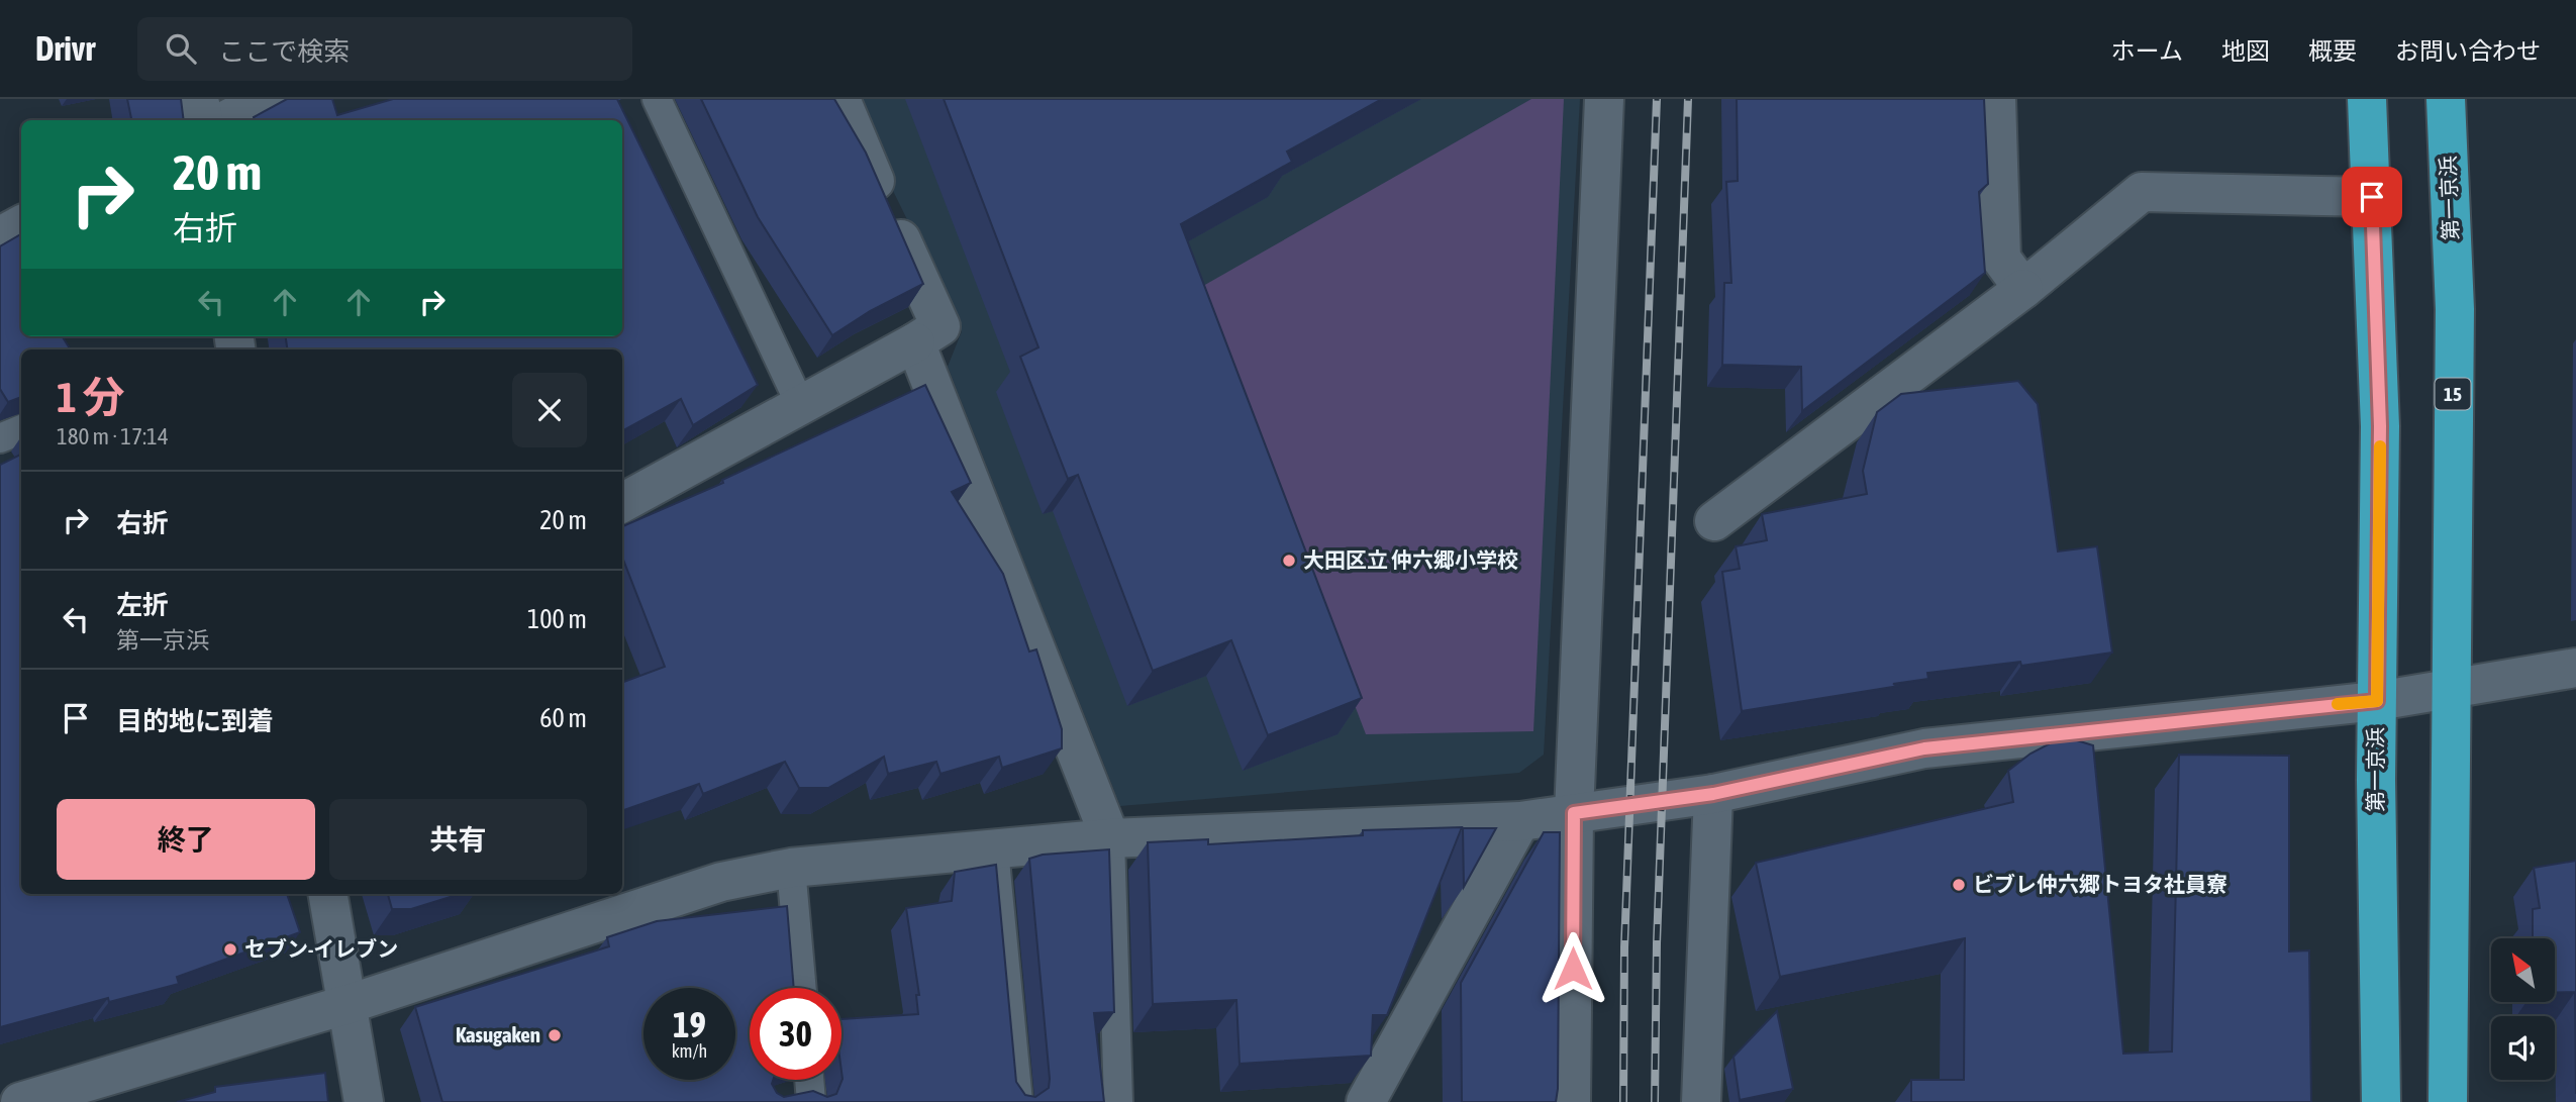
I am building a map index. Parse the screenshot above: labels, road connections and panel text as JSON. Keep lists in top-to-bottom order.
{
  "streets": {
    "highway": ["第一京浜", "15"]
  },
  "places": [
    "大田区立 仲六郷小学校",
    "ビブレ仲六郷トヨタ社員寮",
    "セブン-イレブン",
    "Kasugaken"
  ],
  "north": "top left",
  "page": {
    "header": "Drivr",
    "search": "ここで検索",
    "nav": [
      "ホーム",
      "地図",
      "概要",
      "お問い合わせ"
    ],
    "turn": ["20 m", "右折"],
    "heading": ["1 分", "180 m · 17:14"],
    "list": [
      {
        "name": "右折",
        "value": "20 m"
      },
      {
        "name": "左折",
        "note": "第一京浜",
        "value": "100 m"
      },
      {
        "name": "目的地に到着",
        "value": "60 m"
      }
    ],
    "buttons": ["終了", "共有"],
    "speed": "19 km/h",
    "limit": "30"
  }
}
